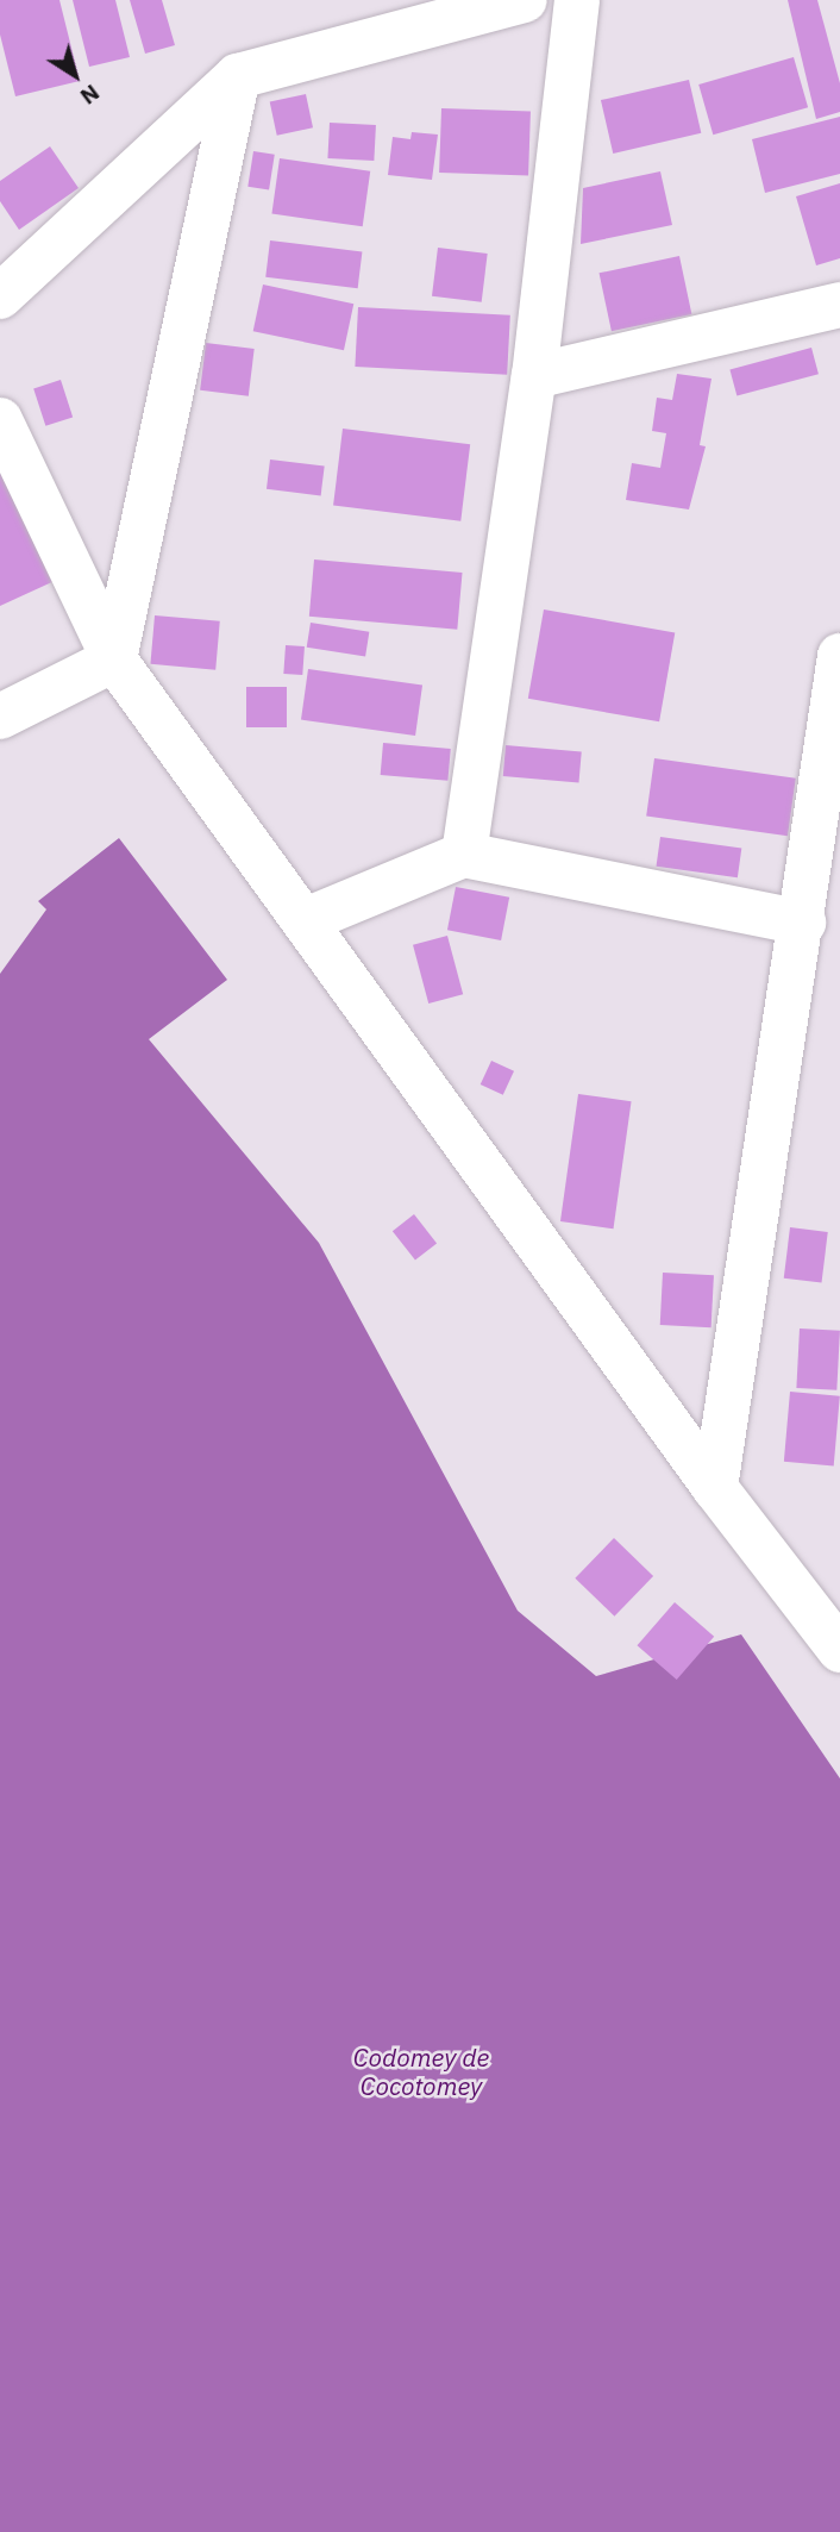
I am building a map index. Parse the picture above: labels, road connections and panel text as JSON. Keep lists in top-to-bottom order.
{
  "water": ["Codomey de Cocotomey"],
  "north": "bottom right"
}
